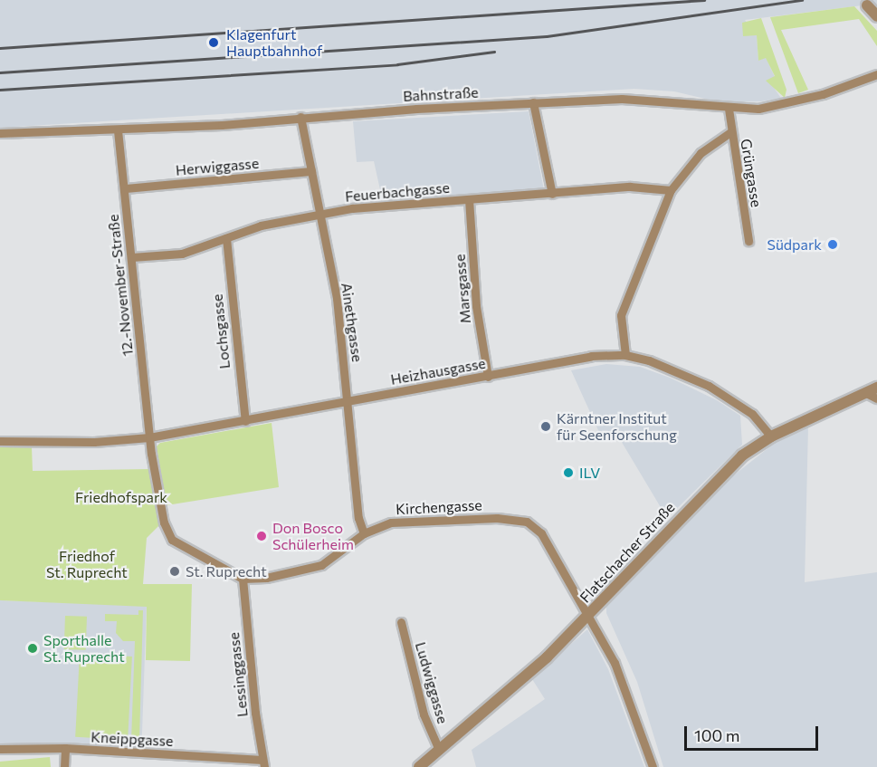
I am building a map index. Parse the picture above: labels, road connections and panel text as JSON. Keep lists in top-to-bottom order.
{
  "streets": {
    "street": [
      "Bahnstraße",
      "Herwiggasse",
      "Grüngasse",
      "Feuerbachgasse",
      "12.-November-Straße",
      "Marsgasse",
      "Ainethgasse",
      "Lochsgasse",
      "Heizhausgasse",
      "Kirchengasse",
      "Flatschacher Straße",
      "Lessinggasse",
      "Ludwiggasse",
      "Kneippgasse"
    ]
  },
  "crossings": [
    ["Bahnstraße", "Grüngasse"],
    ["Bahnstraße", "12.-November-Straße"],
    ["Bahnstraße", "Ainethgasse"],
    ["Herwiggasse", "12.-November-Straße"],
    ["Herwiggasse", "Ainethgasse"],
    ["Feuerbachgasse", "12.-November-Straße"],
    ["Feuerbachgasse", "Marsgasse"],
    ["Feuerbachgasse", "Ainethgasse"],
    ["Feuerbachgasse", "Lochsgasse"],
    ["12.-November-Straße", "Heizhausgasse"],
    ["Marsgasse", "Heizhausgasse"],
    ["Ainethgasse", "Heizhausgasse"],
    ["Ainethgasse", "Kirchengasse"],
    ["Lochsgasse", "Heizhausgasse"],
    ["Heizhausgasse", "Flatschacher Straße"],
    ["Kirchengasse", "Flatschacher Straße"],
    ["Kirchengasse", "Lessinggasse"],
    ["Flatschacher Straße", "Ludwiggasse"],
    ["Lessinggasse", "Kneippgasse"]
  ],
  "parks": ["Friedhofspark", "Friedhof St. Ruprecht"],
  "places": [
    "Klagenfurt Hauptbahnhof",
    "Südpark",
    "Kärntner Institut für Seenforschung",
    "ILV",
    "Don Bosco Schülerheim",
    "St. Ruprecht",
    "Sporthalle St. Ruprecht"
  ],
  "scale_bar": "100 m"
}
